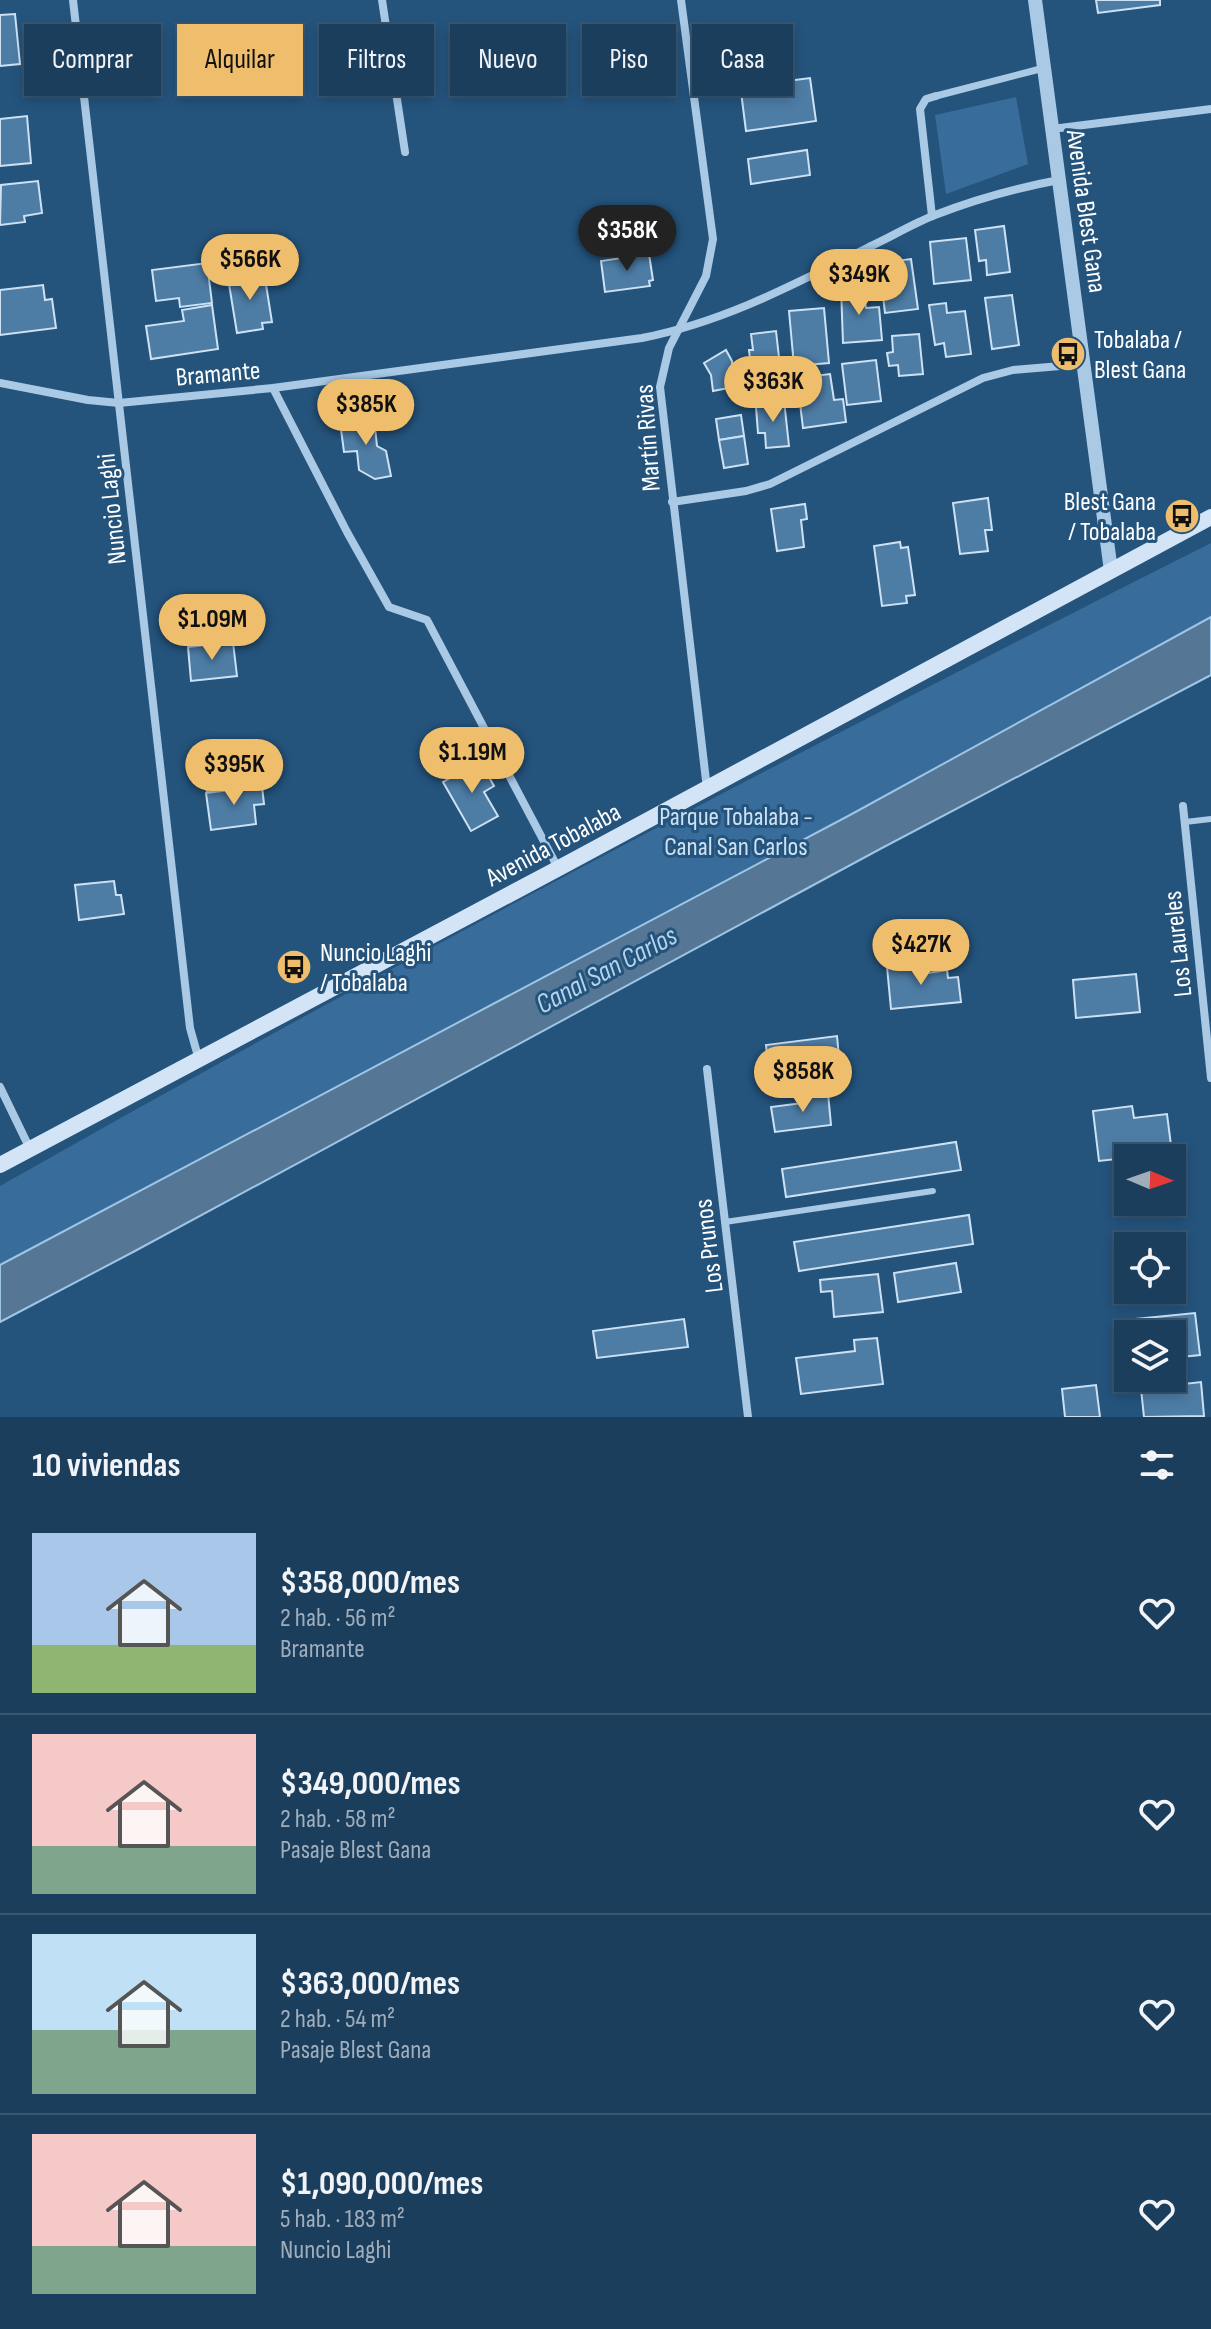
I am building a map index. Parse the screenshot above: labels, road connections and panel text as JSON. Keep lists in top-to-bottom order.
{
  "streets": {
    "main road": ["Avenida Tobalaba"],
    "street": [
      "Avenida Blest Gana",
      "Bramante",
      "Martín Rivas",
      "Nuncio Laghi",
      "Los Laureles",
      "Los Prunos"
    ]
  },
  "crossings": [
    ["Avenida Blest Gana", "Bramante"],
    ["Avenida Blest Gana", "Avenida Tobalaba"],
    ["Bramante", "Martín Rivas"],
    ["Bramante", "Nuncio Laghi"],
    ["Martín Rivas", "Avenida Tobalaba"],
    ["Nuncio Laghi", "Avenida Tobalaba"]
  ],
  "water": ["Canal San Carlos"],
  "parks": ["Parque Tobalaba - Canal San Carlos"],
  "places": {
    "bus stop": ["Tobalaba / Blest Gana", "Blest Gana / Tobalaba", "Nuncio Laghi / Tobalaba"]
  },
  "north": "right",
  "page": {
    "chip": [
      "Comprar",
      "Alquilar",
      "Filtros",
      "Nuevo",
      "Piso",
      "Casa"
    ],
    "price": [
      "$358K",
      "$566K",
      "$349K",
      "$363K",
      "$385K",
      "$1.09M",
      "$1.19M",
      "$395K",
      "$427K",
      "$858K"
    ],
    "heading": "10 viviendas",
    "list": [
      {
        "name": "$358,000/mes",
        "note": "2 hab. · 56 m² · Bramante"
      },
      {
        "name": "$349,000/mes",
        "note": "2 hab. · 58 m² · Pasaje Blest Gana"
      },
      {
        "name": "$363,000/mes",
        "note": "2 hab. · 54 m² · Pasaje Blest Gana"
      },
      {
        "name": "$1,090,000/mes",
        "note": "5 hab. · 183 m² · Nuncio Laghi"
      }
    ]
  }
}
